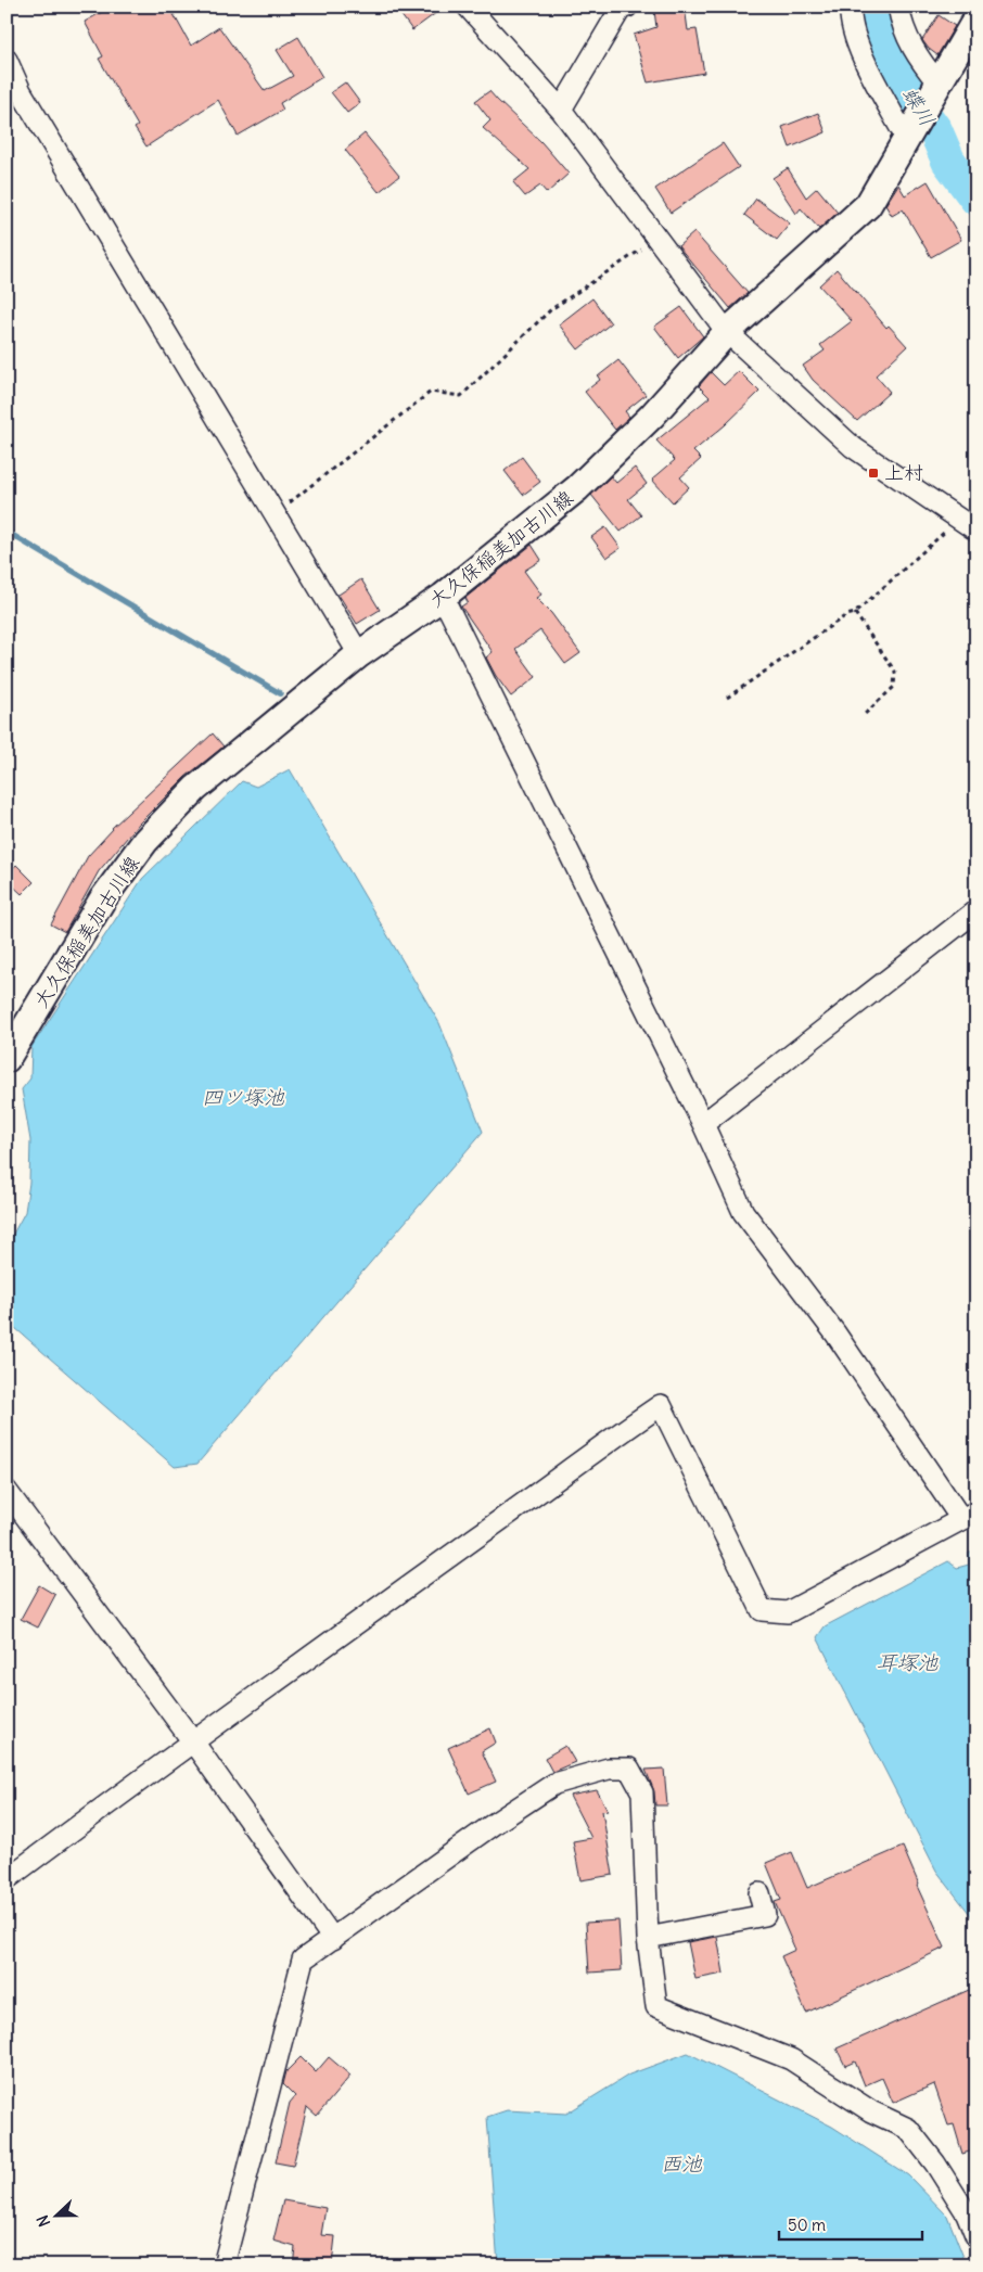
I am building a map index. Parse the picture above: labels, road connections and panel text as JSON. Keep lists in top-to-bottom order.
{
  "streets": {
    "main road": ["大久保稲美加古川線"]
  },
  "water": [
    "蝶川",
    "四ツ塚池",
    "耳塚池",
    "西池"
  ],
  "places": {
    "transit": ["上村"]
  },
  "scale_bar": "50 m",
  "north": "left"
}
